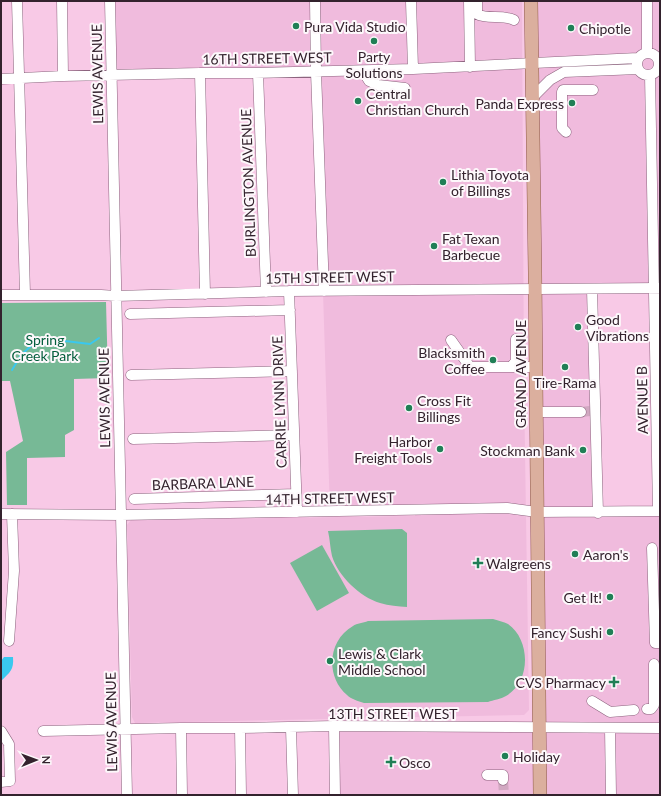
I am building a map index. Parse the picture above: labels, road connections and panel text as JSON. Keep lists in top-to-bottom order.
{
  "streets": {
    "main road": ["GRAND AVENUE"],
    "street": [
      "16TH STREET WEST",
      "LEWIS AVENUE",
      "BURLINGTON AVENUE",
      "15TH STREET WEST",
      "AVENUE B",
      "CARRIE LYNN DRIVE",
      "BARBARA LANE",
      "14TH STREET WEST",
      "13TH STREET WEST"
    ]
  },
  "crossings": [
    ["16TH STREET WEST", "LEWIS AVENUE"],
    ["16TH STREET WEST", "BURLINGTON AVENUE"],
    ["16TH STREET WEST", "GRAND AVENUE"],
    ["16TH STREET WEST", "AVENUE B"],
    ["LEWIS AVENUE", "15TH STREET WEST"],
    ["LEWIS AVENUE", "14TH STREET WEST"],
    ["LEWIS AVENUE", "13TH STREET WEST"],
    ["BURLINGTON AVENUE", "15TH STREET WEST"],
    ["15TH STREET WEST", "GRAND AVENUE"],
    ["15TH STREET WEST", "AVENUE B"],
    ["15TH STREET WEST", "CARRIE LYNN DRIVE"],
    ["GRAND AVENUE", "14TH STREET WEST"],
    ["GRAND AVENUE", "13TH STREET WEST"],
    ["AVENUE B", "14TH STREET WEST"],
    ["CARRIE LYNN DRIVE", "BARBARA LANE"],
    ["CARRIE LYNN DRIVE", "14TH STREET WEST"]
  ],
  "parks": ["Spring Creek Park"],
  "places": {
    "other": [
      "Pura Vida Studio",
      "Chipotle",
      "Party Solutions",
      "Central Christian Church",
      "Panda Express",
      "Lithia Toyota of Billings",
      "Fat Texan Barbecue",
      "Good Vibrations",
      "Blacksmith Coffee",
      "Tire-Rama",
      "Cross Fit Billings",
      "Harbor Freight Tools",
      "Stockman Bank",
      "Aaron's",
      "Get It!",
      "Fancy Sushi",
      "Lewis & Clark Middle School",
      "Holiday"
    ],
    "health": ["Walgreens", "CVS Pharmacy", "Osco"]
  },
  "north": "right"
}
